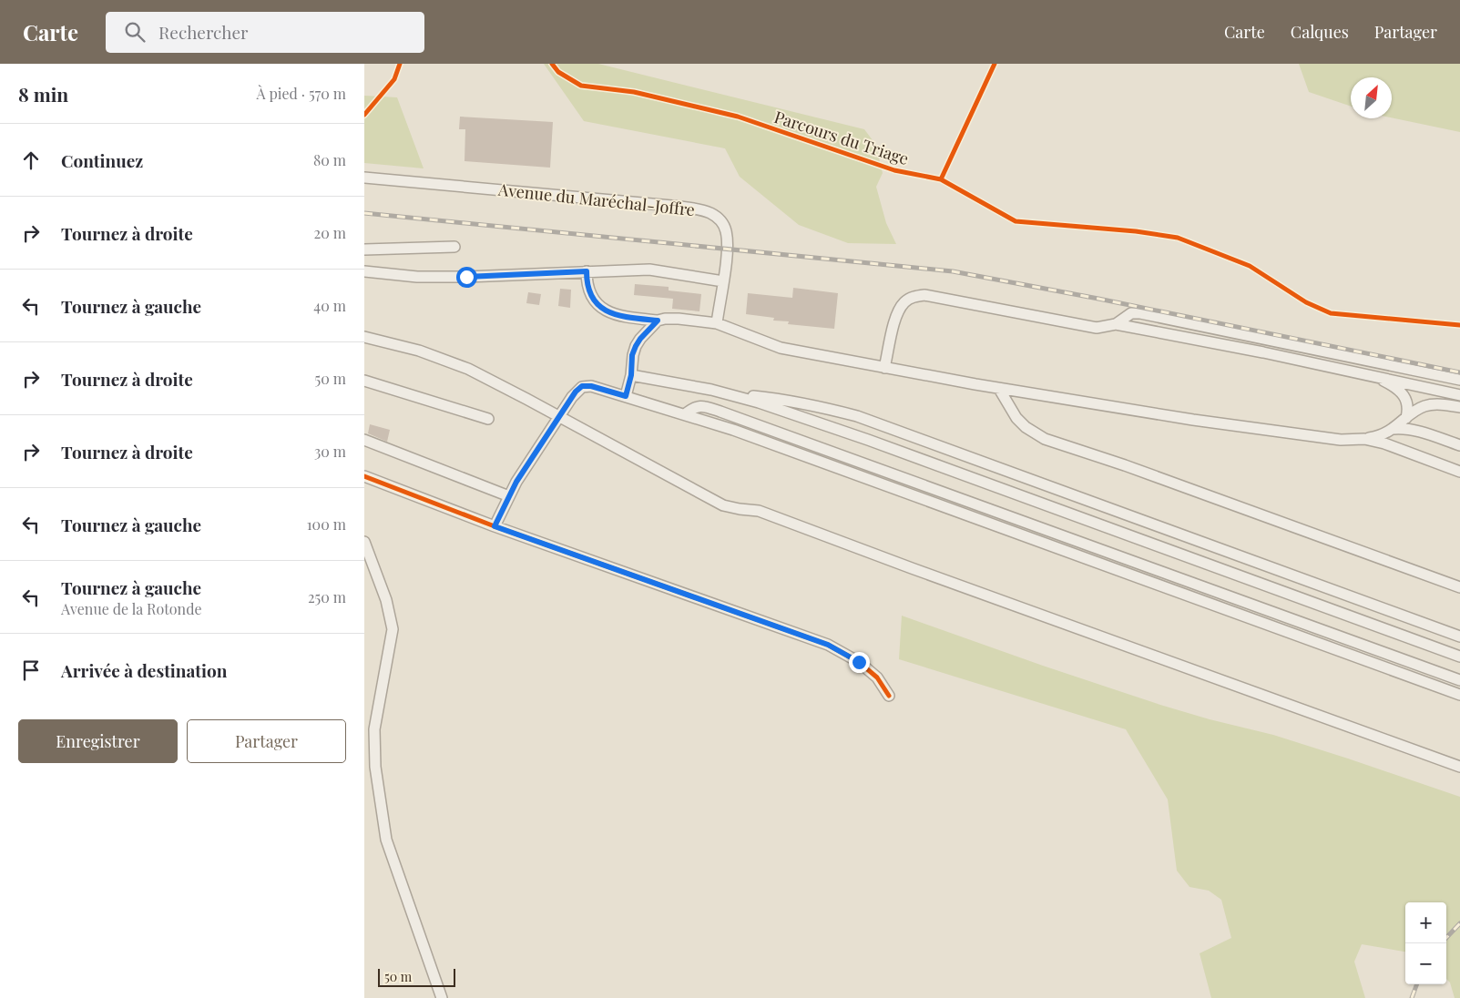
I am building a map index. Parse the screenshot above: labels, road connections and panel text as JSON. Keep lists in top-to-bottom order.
{
  "streets": {
    "street": ["Avenue du Maréchal-Joffre"],
    "cycle path": ["Parcours du Triage"]
  },
  "scale_bar": "50 m",
  "north": "top right",
  "page": {
    "header": "Carte",
    "search": "Rechercher",
    "nav": ["Carte", "Calques", "Partager"],
    "heading": ["8 min", "À pied · 570 m"],
    "list": [
      ["Continuez", "80 m"],
      ["Tournez à droite", "20 m"],
      ["Tournez à gauche", "40 m"],
      ["Tournez à droite", "50 m"],
      ["Tournez à droite", "30 m"],
      ["Tournez à gauche", "100 m"],
      ["Tournez à gauche", "Avenue de la Rotonde", "250 m"],
      "Arrivée à destination"
    ],
    "buttons": ["Enregistrer", "Partager"],
    "map_buttons": ["+", "−"],
    "scale": "50 m"
  }
}
